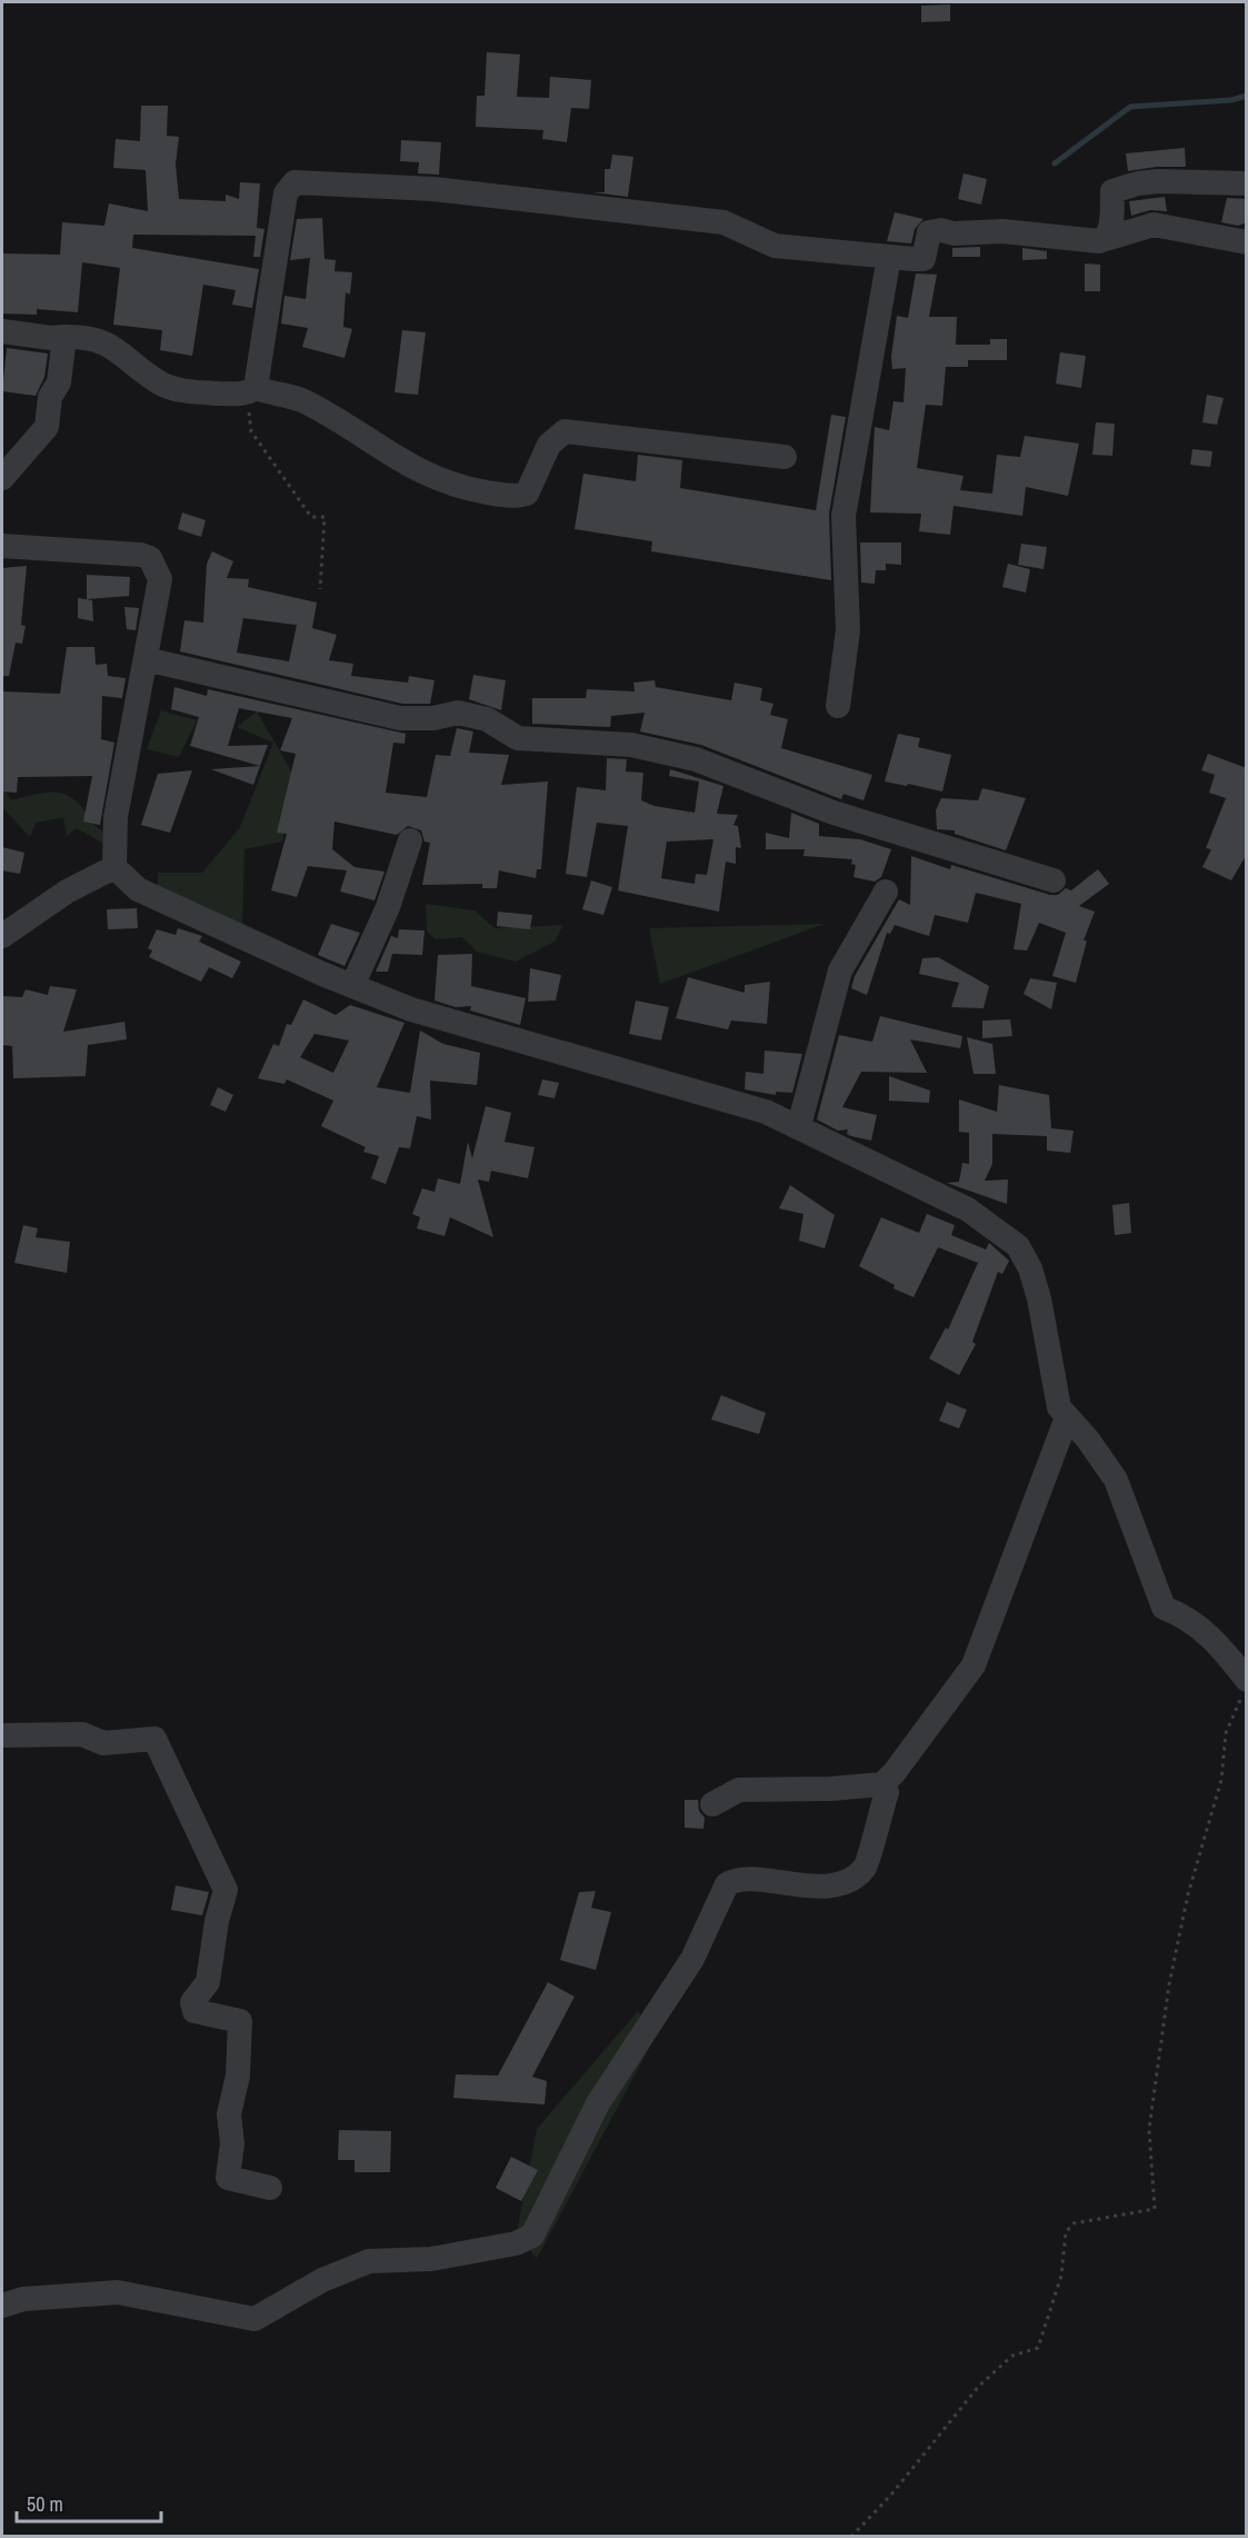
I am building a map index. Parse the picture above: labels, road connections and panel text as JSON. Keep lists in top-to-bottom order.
{
  "scale_bar": "50 m"
}
